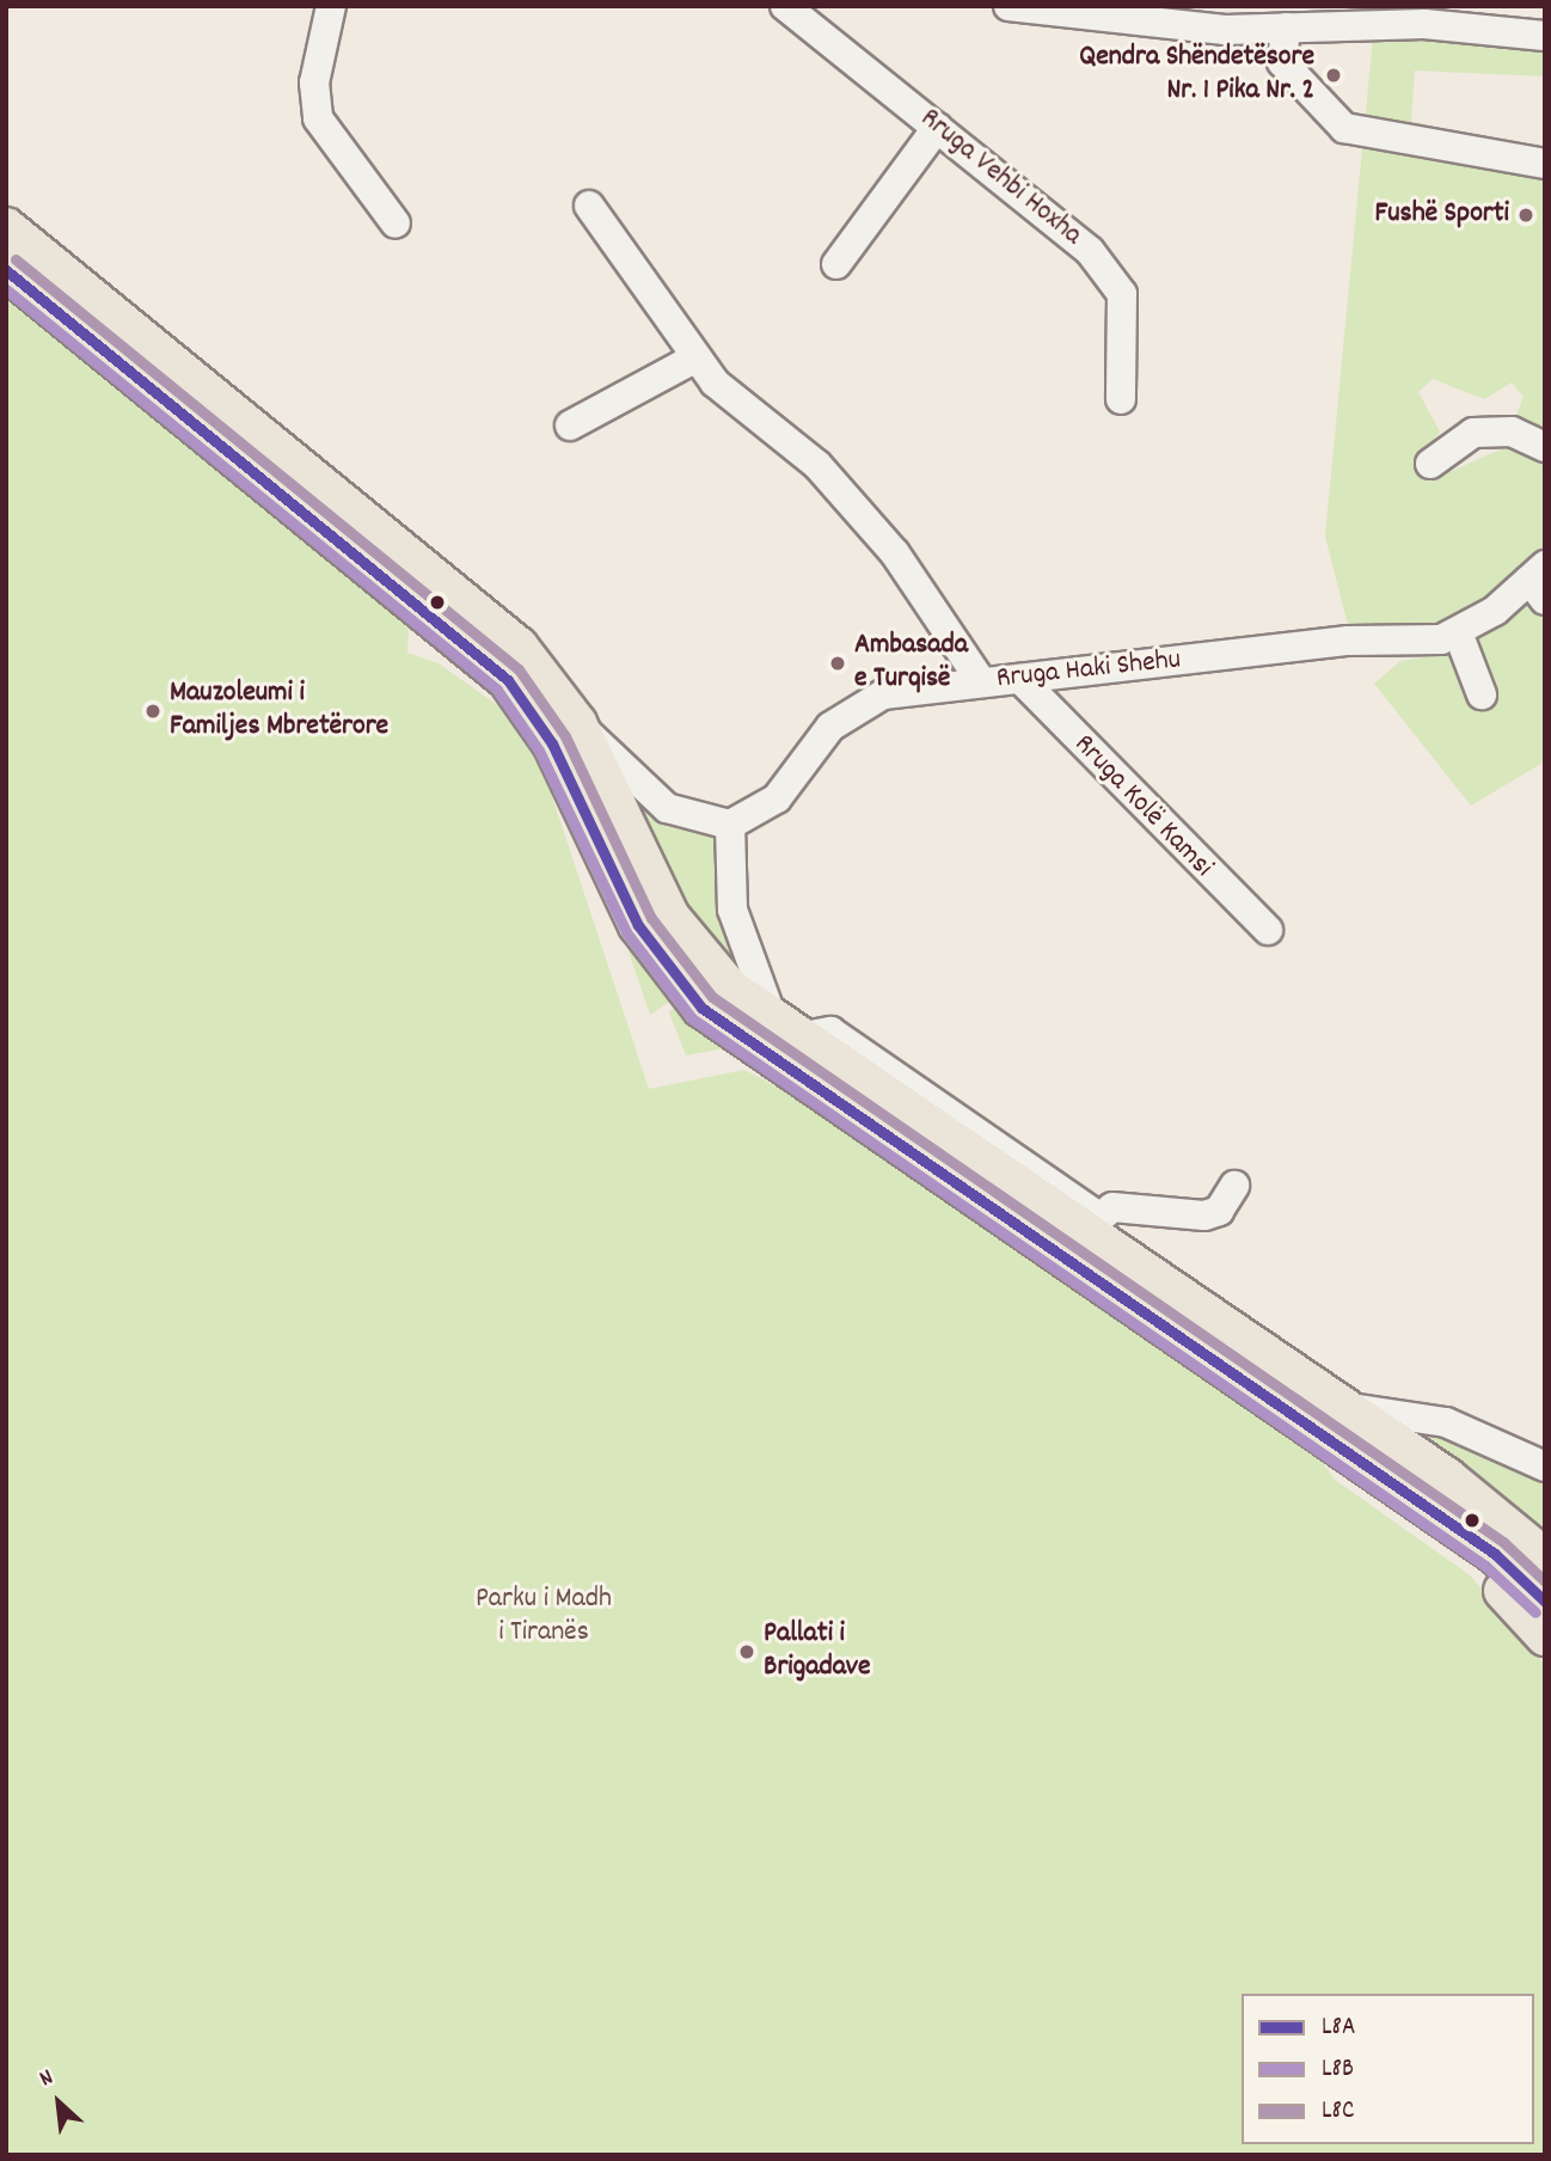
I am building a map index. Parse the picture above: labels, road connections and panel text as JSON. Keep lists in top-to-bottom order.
{
  "streets": {
    "street": ["Rruga Vehbi Hoxha", "Rruga Haki Shehu", "Rruga Kolë Kamsi"]
  },
  "crossings": [
    ["Rruga Haki Shehu", "Rruga Kolë Kamsi"]
  ],
  "parks": ["Parku i Madh i Tiranës"],
  "places": [
    "Qendra Shëndetësore Nr. 1 Pika Nr. 2",
    "Fushë Sporti",
    "Ambasada e Turqisë",
    "Mauzoleumi i Familjes Mbretërore",
    "Pallati i Brigadave"
  ],
  "lines": ["transit line L8C", "transit line L8A", "transit line L8B"],
  "legend": ["L8A", "L8B", "L8C"],
  "north": "top left"
}
